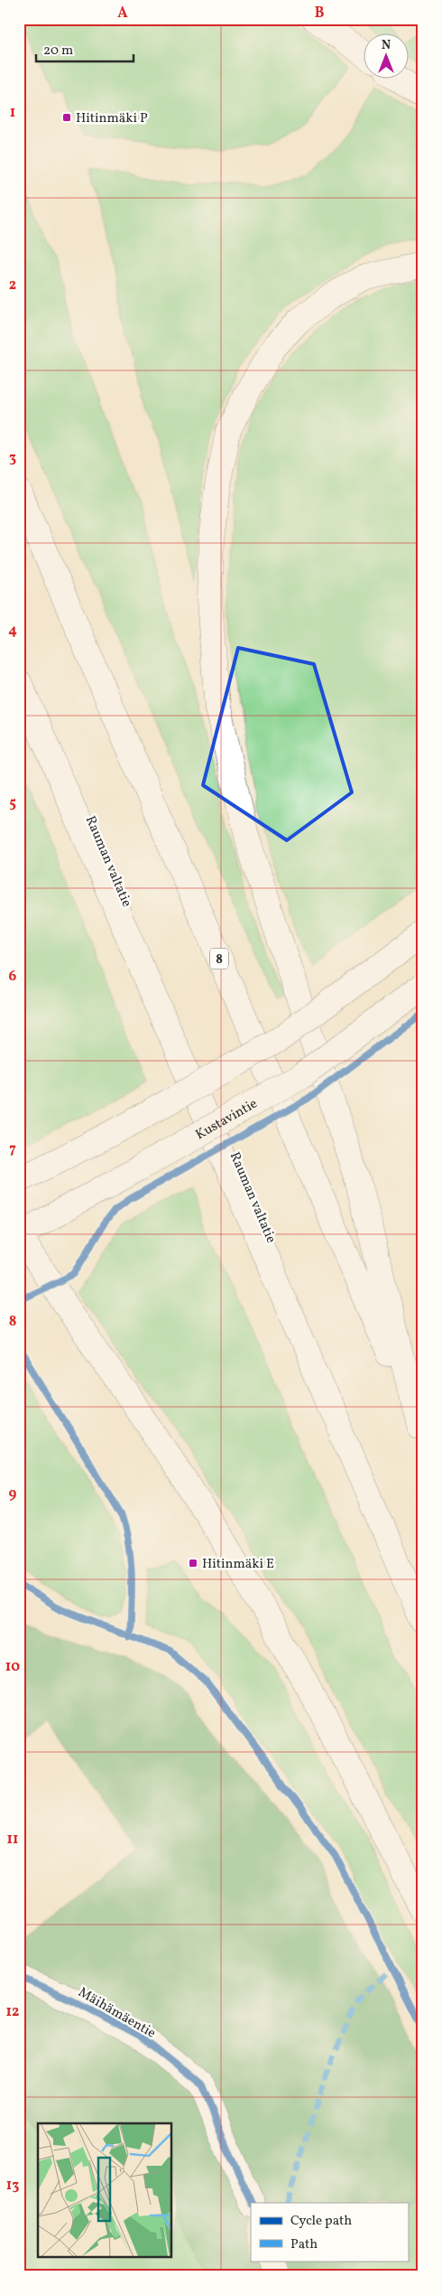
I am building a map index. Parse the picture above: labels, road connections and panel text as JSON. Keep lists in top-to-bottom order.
{
  "streets": {
    "main road": [
      "Rauman valtatie",
      "8",
      "Kustavintie",
      "Mäihämäentie"
    ]
  },
  "places": {
    "transit": ["Hitinmäki P", "Hitinmäki E"]
  },
  "legend": ["Cycle path", "Path"],
  "scale_bar": "20 m",
  "north": "top",
  "grid": {
    "columns": ["A", "B"],
    "rows": [
      "1",
      "2",
      "3",
      "4",
      "5",
      "6",
      "7",
      "8",
      "9",
      "10",
      "11",
      "12",
      "13"
    ]
  }
}
